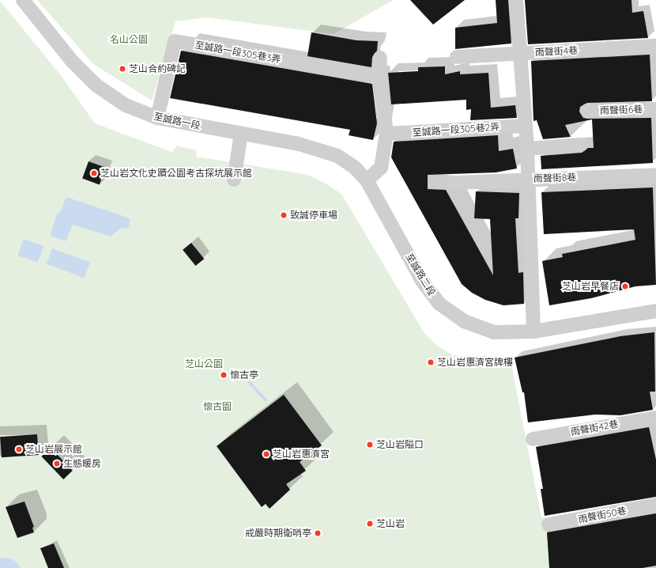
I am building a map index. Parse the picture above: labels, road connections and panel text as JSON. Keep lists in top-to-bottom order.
{
  "streets": {
    "street": [
      "雨聲街4巷",
      "至誠路一段305巷3弄",
      "雨聲街6巷",
      "至誠路一段",
      "至誠路一段305巷2弄",
      "雨聲街8巷",
      "至誠路二段",
      "雨聲街42巷",
      "雨聲街50巷"
    ]
  },
  "crossings": [
    ["至誠路一段305巷3弄", "至誠路一段"],
    ["至誠路一段", "至誠路二段"]
  ],
  "parks": ["名山公園", "芝山公園", "懷古園"],
  "places": [
    "芝山合約碑記",
    "芝山岩文化史蹟公園考古探坑展示館",
    "致誠停車場",
    "芝山岩早餐店",
    "芝山岩惠濟宮牌樓",
    "懷古亭",
    "芝山岩隘口",
    "芝山岩展示館",
    "芝山岩惠濟宮",
    "生態暖房",
    "芝山岩",
    "戒嚴時期衛哨亭"
  ]
}
